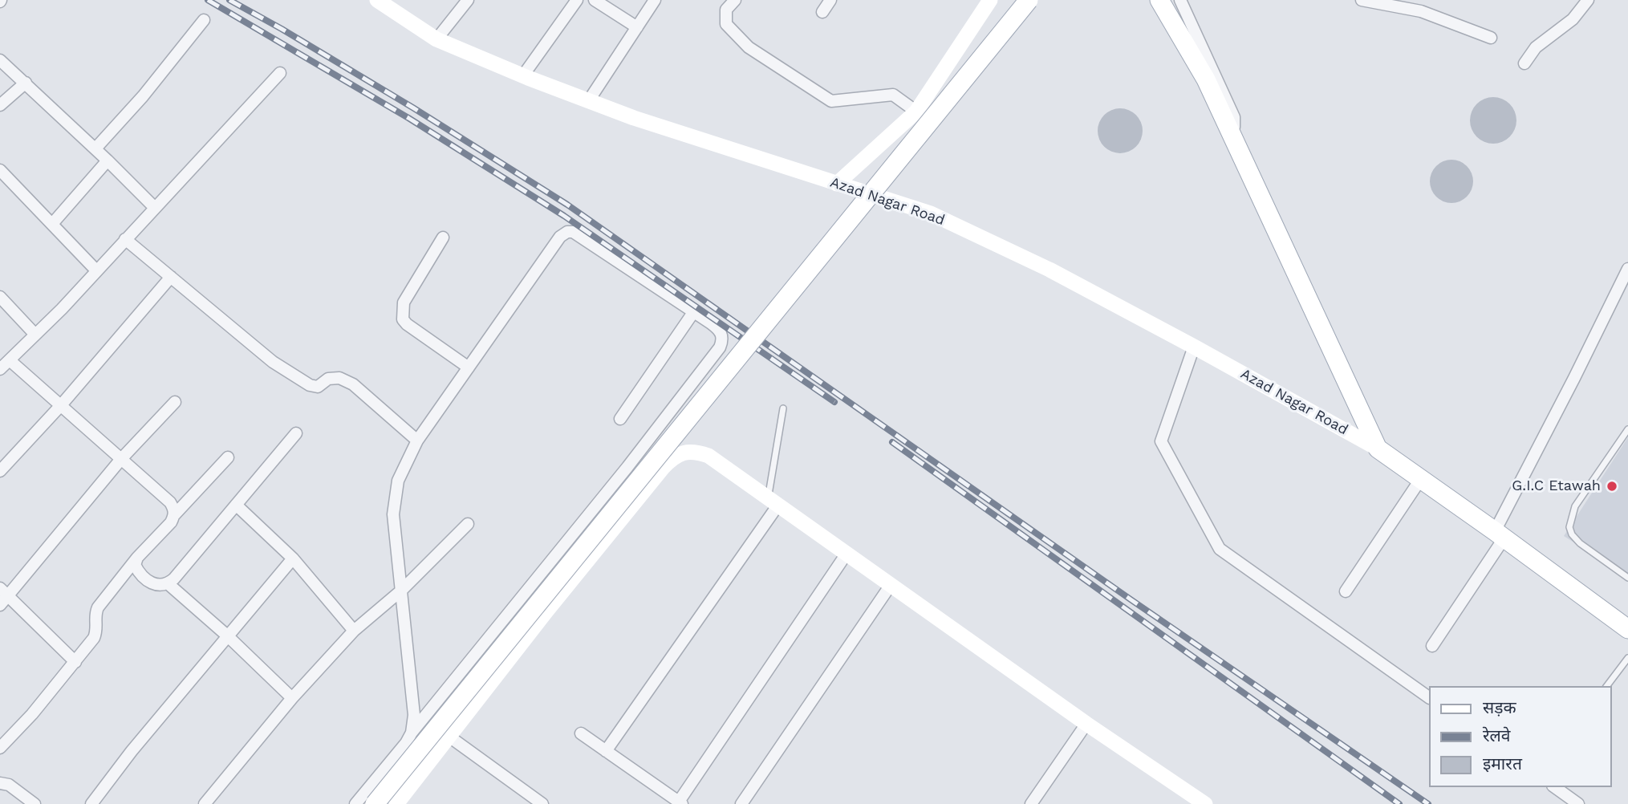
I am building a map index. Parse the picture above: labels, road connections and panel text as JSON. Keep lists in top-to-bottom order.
{
  "streets": {
    "street": ["Azad Nagar Road"]
  },
  "places": ["G.I.C Etawah"],
  "legend": ["सड़क", "रेलवे", "इमारत"]
}
